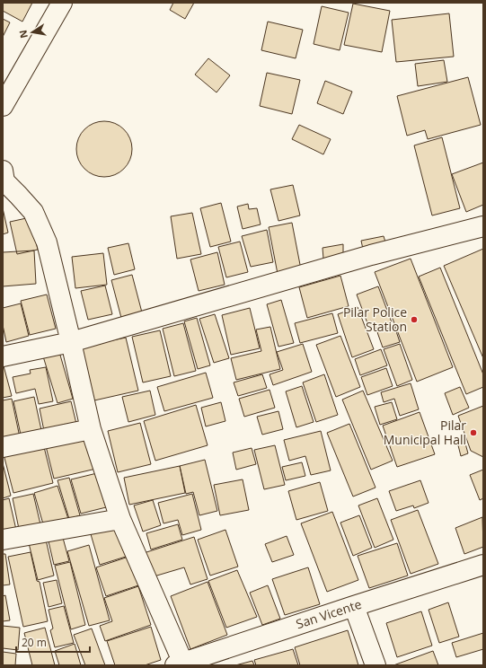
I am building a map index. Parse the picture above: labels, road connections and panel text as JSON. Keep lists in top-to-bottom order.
{
  "streets": {
    "street": ["San Vicente"]
  },
  "places": ["Pilar Police Station", "Pilar Municipal Hall"],
  "scale_bar": "20 m",
  "north": "left"
}
